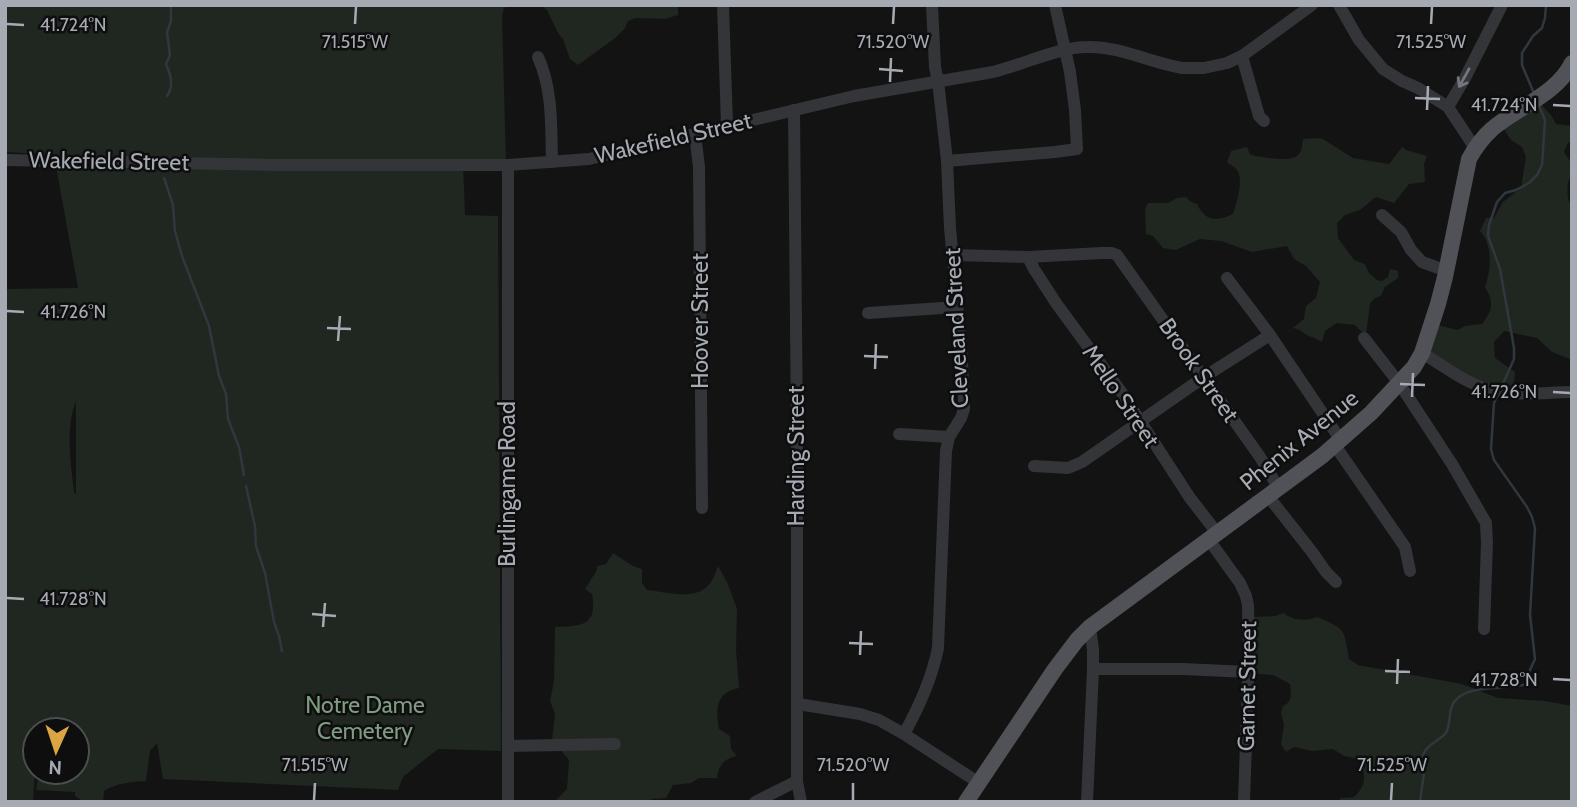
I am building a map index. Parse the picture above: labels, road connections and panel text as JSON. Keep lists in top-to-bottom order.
{
  "streets": {
    "main road": ["Phenix Avenue"],
    "street": [
      "Wakefield Street",
      "Hoover Street",
      "Cleveland Street",
      "Brook Street",
      "Mello Street",
      "Harding Street",
      "Burlingame Road",
      "Garnet Street"
    ]
  },
  "crossings": [
    ["Wakefield Street", "Hoover Street"],
    ["Wakefield Street", "Cleveland Street"],
    ["Wakefield Street", "Harding Street"],
    ["Wakefield Street", "Burlingame Road"],
    ["Brook Street", "Mello Street"],
    ["Brook Street", "Phenix Avenue"],
    ["Mello Street", "Phenix Avenue"],
    ["Mello Street", "Garnet Street"],
    ["Phenix Avenue", "Garnet Street"]
  ],
  "parks": ["Notre Dame Cemetery"],
  "north": "bottom",
  "coordinates": [
    "41.724°N",
    "71.515°W",
    "71.520°W",
    "71.525°W",
    "41.726°N",
    "41.728°N"
  ]
}
